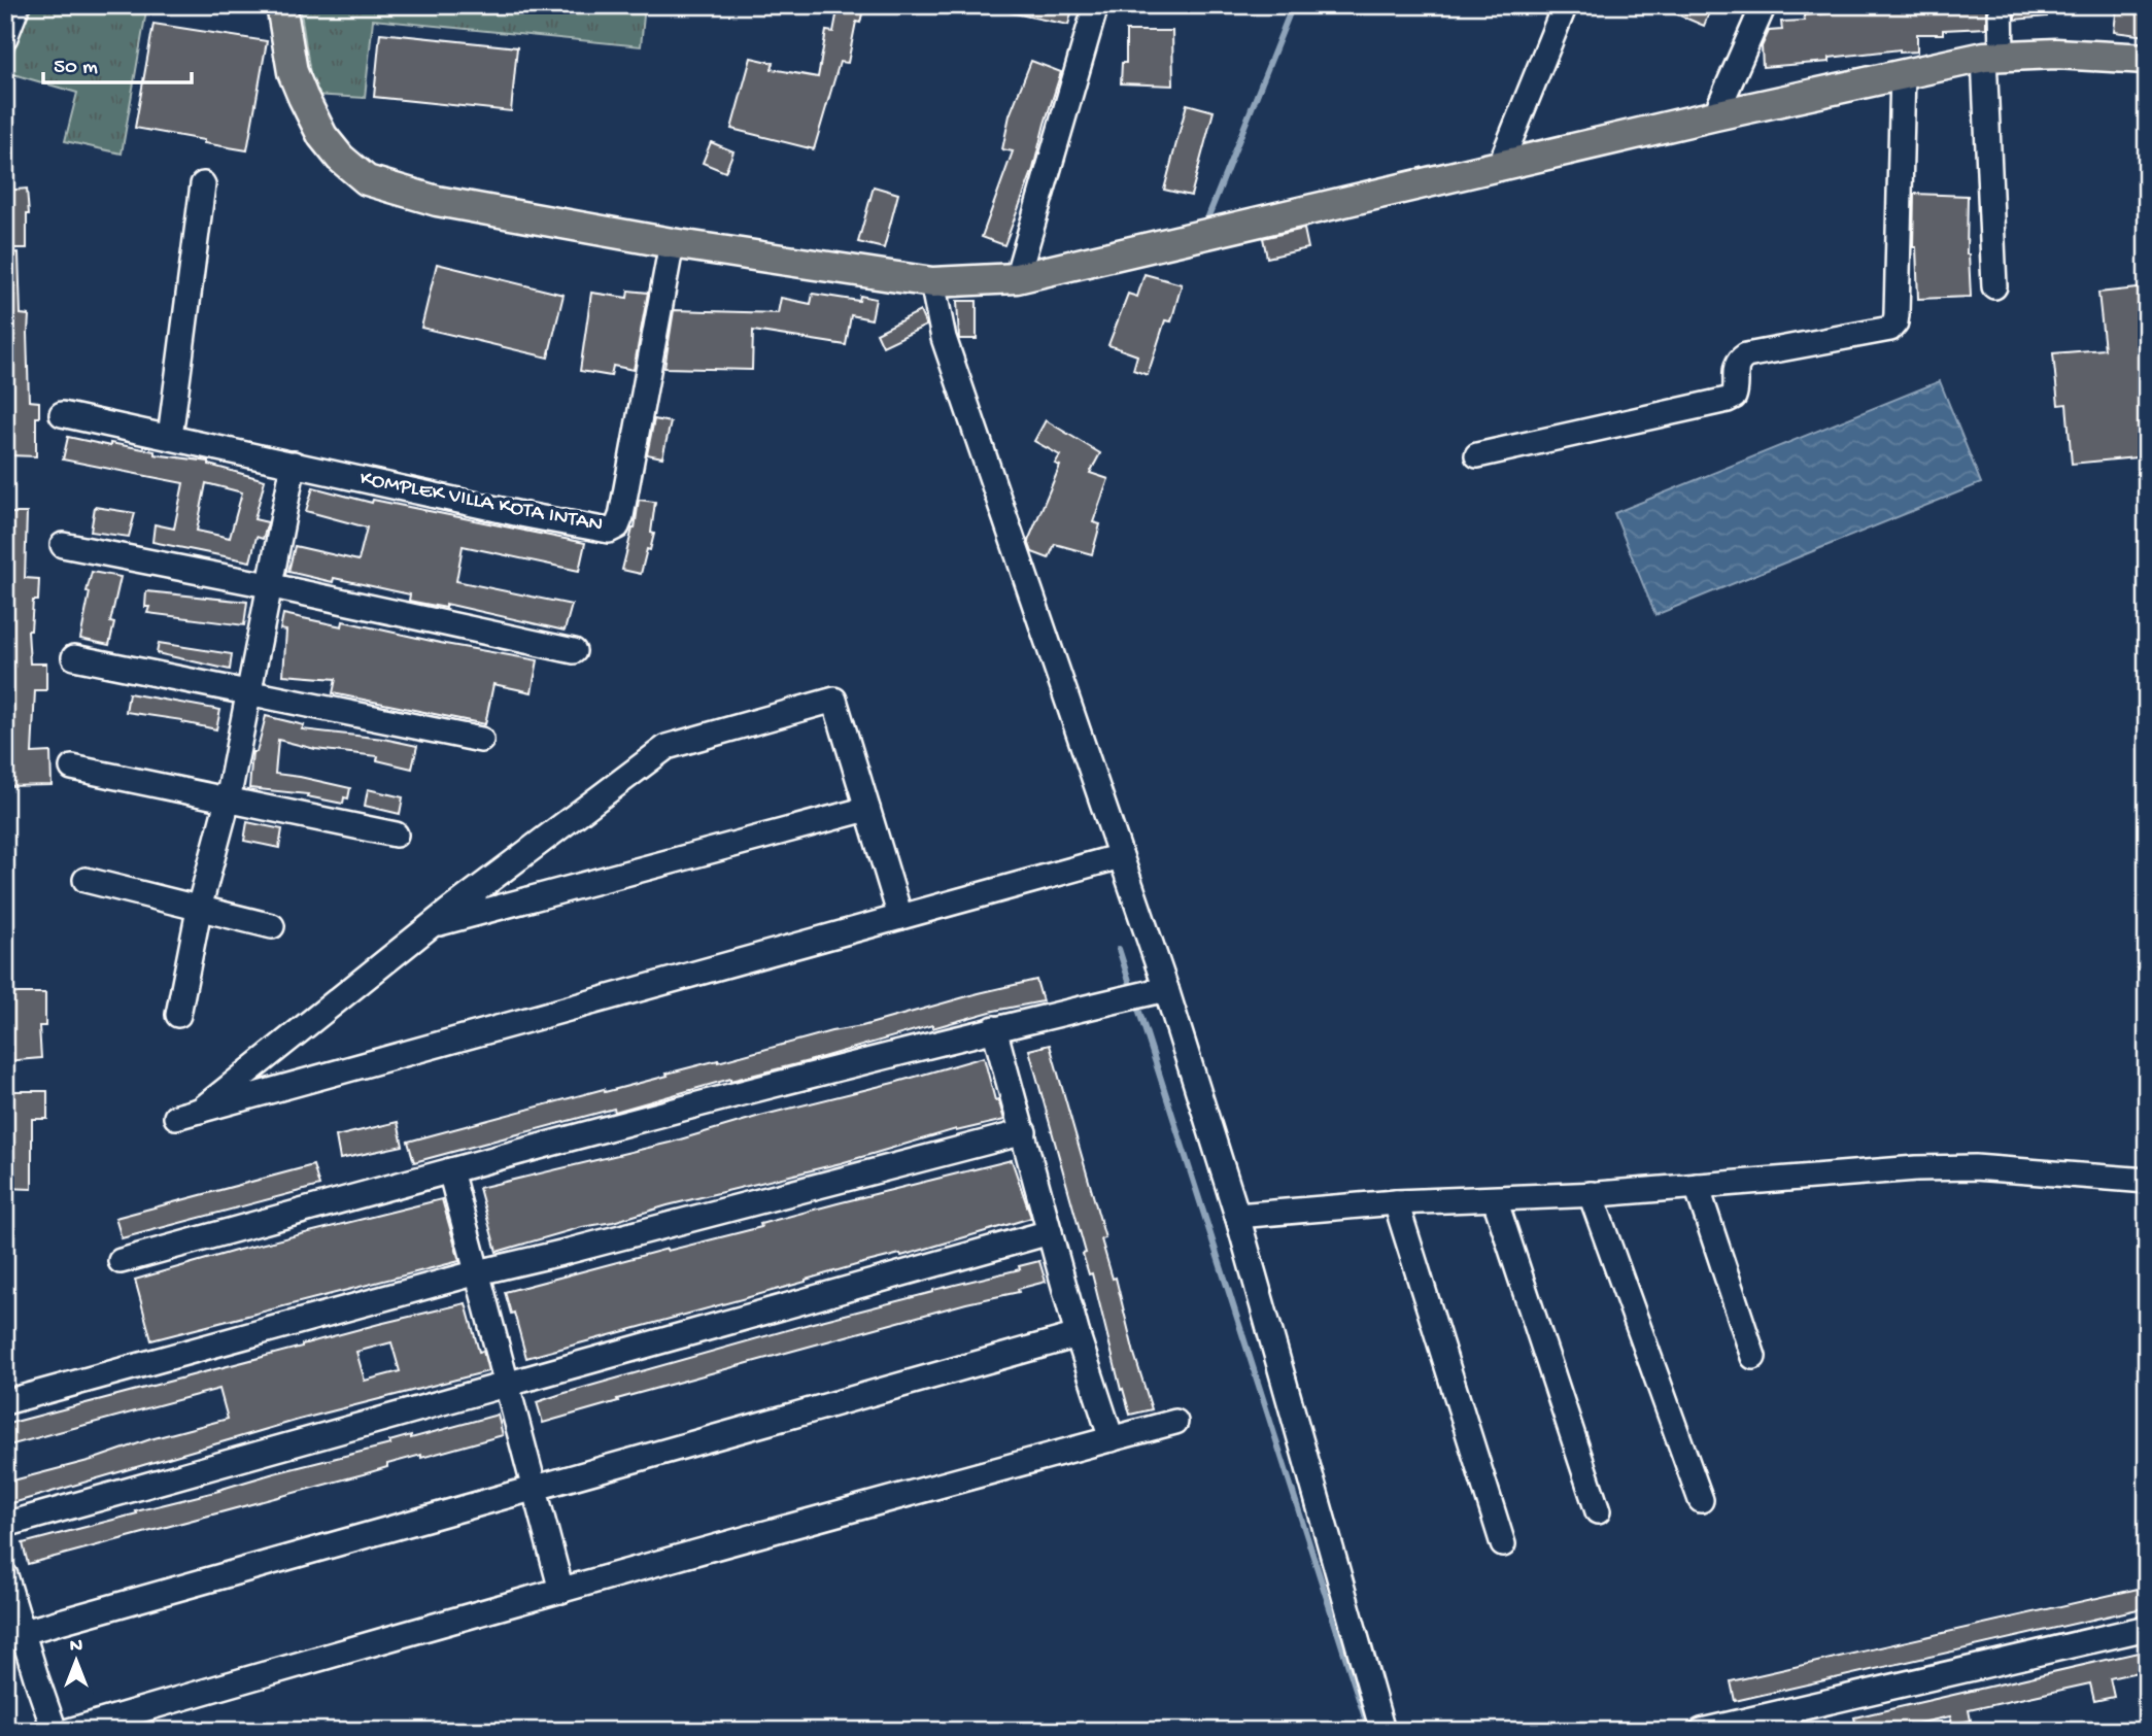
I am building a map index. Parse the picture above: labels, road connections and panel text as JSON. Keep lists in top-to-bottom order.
{
  "streets": {
    "street": ["KOMPLEK VILLA KOTA INTAN"]
  },
  "scale_bar": "50 m",
  "north": "top"
}
